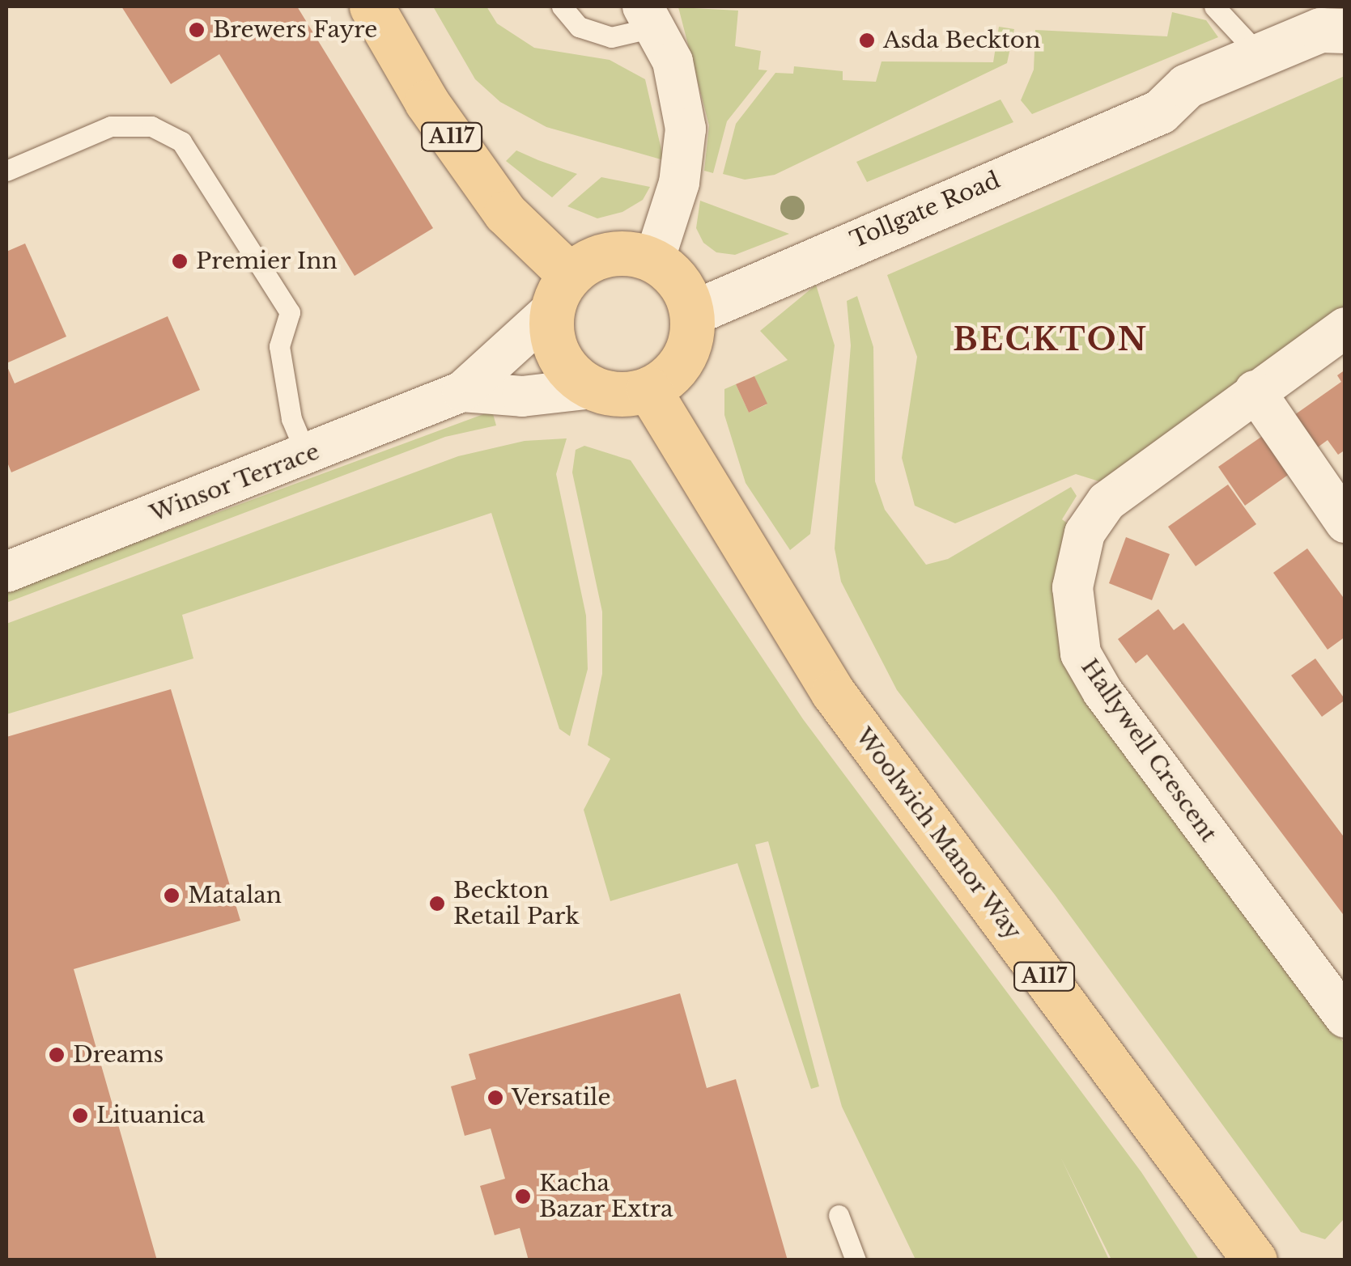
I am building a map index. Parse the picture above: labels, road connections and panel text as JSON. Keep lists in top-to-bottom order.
{
  "streets": {
    "main road": ["A117", "Woolwich Manor Way"],
    "street": ["Tollgate Road", "Winsor Terrace", "Hallywell Crescent"]
  },
  "crossings": [
    ["A117", "Tollgate Road"],
    ["A117", "Winsor Terrace"],
    ["A117", "Woolwich Manor Way"],
    ["Tollgate Road", "Winsor Terrace"],
    ["Tollgate Road", "Woolwich Manor Way"],
    ["Winsor Terrace", "Woolwich Manor Way"]
  ],
  "districts": ["BECKTON"],
  "places": [
    "Brewers Fayre",
    "Asda Beckton",
    "Premier Inn",
    "Matalan",
    "Beckton Retail Park",
    "Dreams",
    "Versatile",
    "Lituanica",
    "Kacha Bazar Extra"
  ]
}
